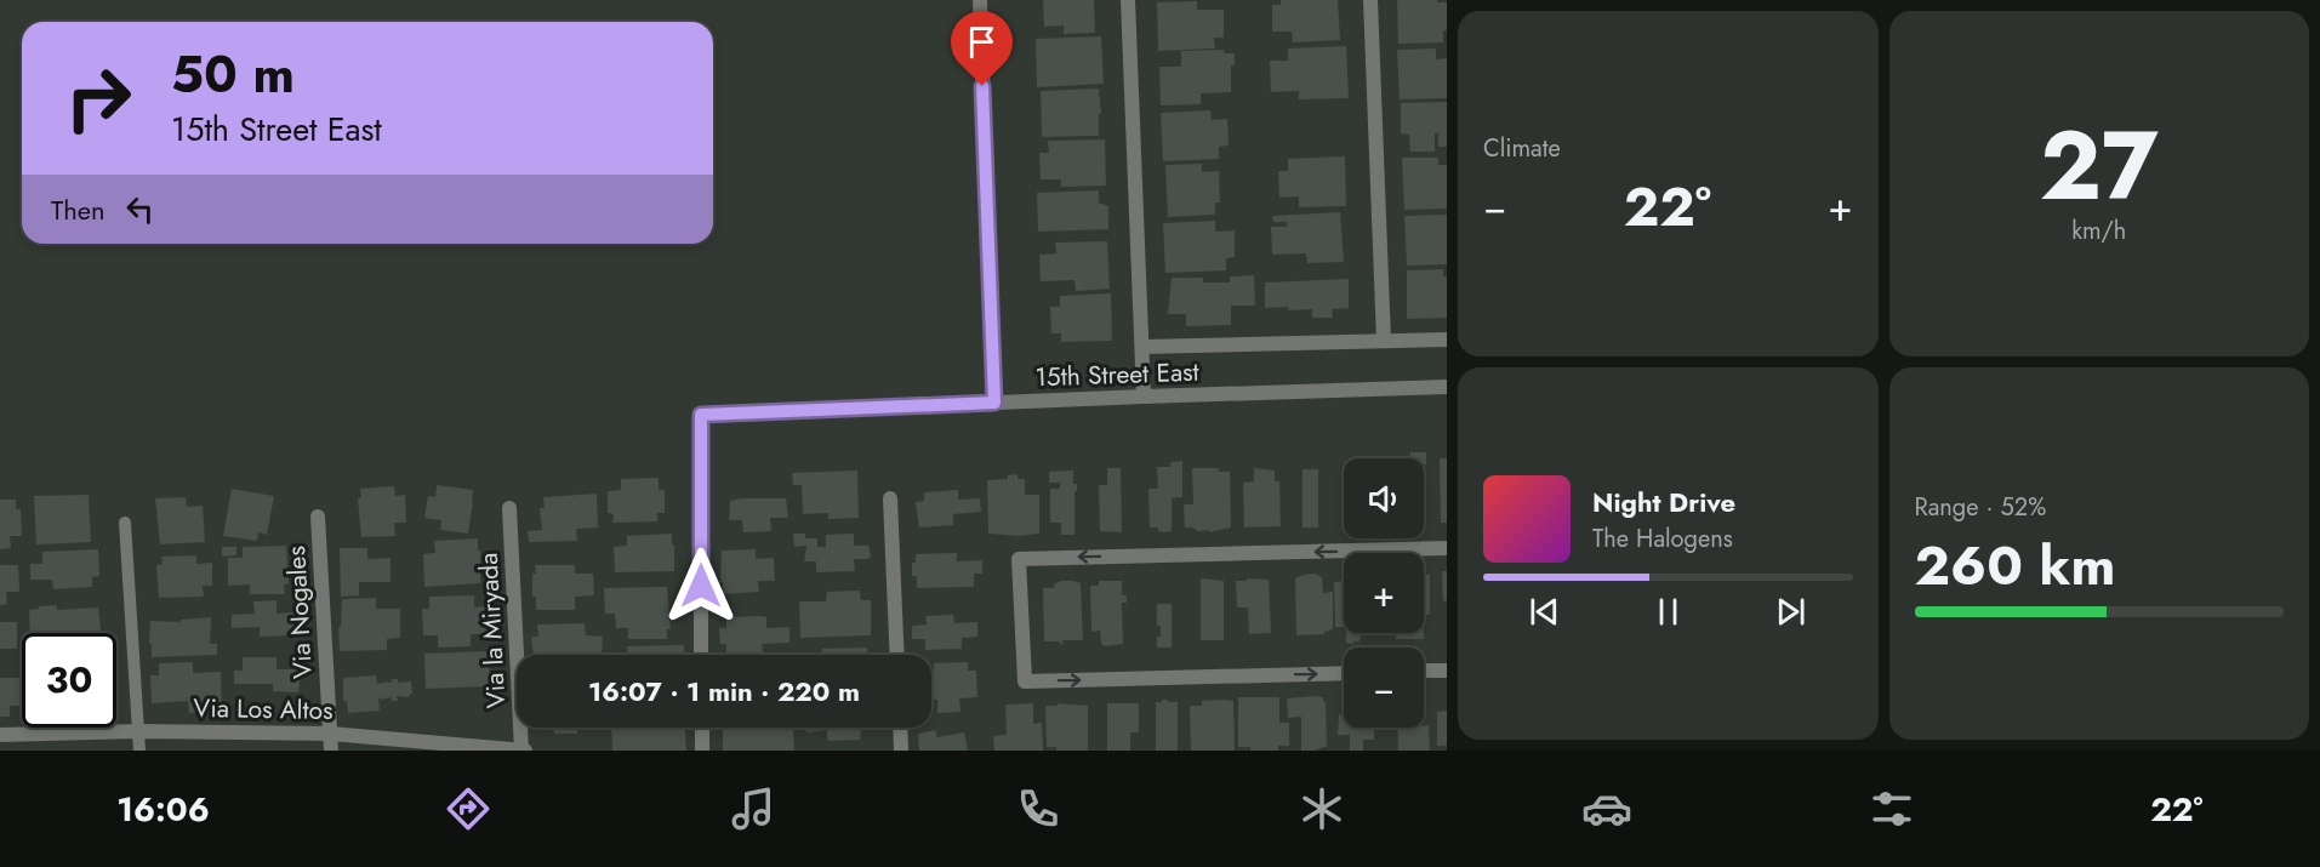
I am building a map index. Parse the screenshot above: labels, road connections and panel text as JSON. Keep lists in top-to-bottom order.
{
  "streets": {
    "street": [
      "15th Street East",
      "Via Nogales",
      "Via la Miryada",
      "Via Los Altos"
    ]
  },
  "crossings": [
    ["Via Nogales", "Via Los Altos"],
    ["Via la Miryada", "Via Los Altos"]
  ],
  "page": {
    "tile": [
      "Climate",
      ["27", "km/h"],
      ["Range · 52%", "260 km"]
    ],
    "turn": ["50 m", "15th Street East"],
    "then": "Then",
    "heat": ["−", "22°", "+"],
    "map_buttons": ["+", "−"],
    "song": ["Night Drive", "The Halogens"],
    "limit": "30",
    "trip": "16:07 · 1 min · 220 m",
    "tabs": ["16:06", "22°"]
  }
}
